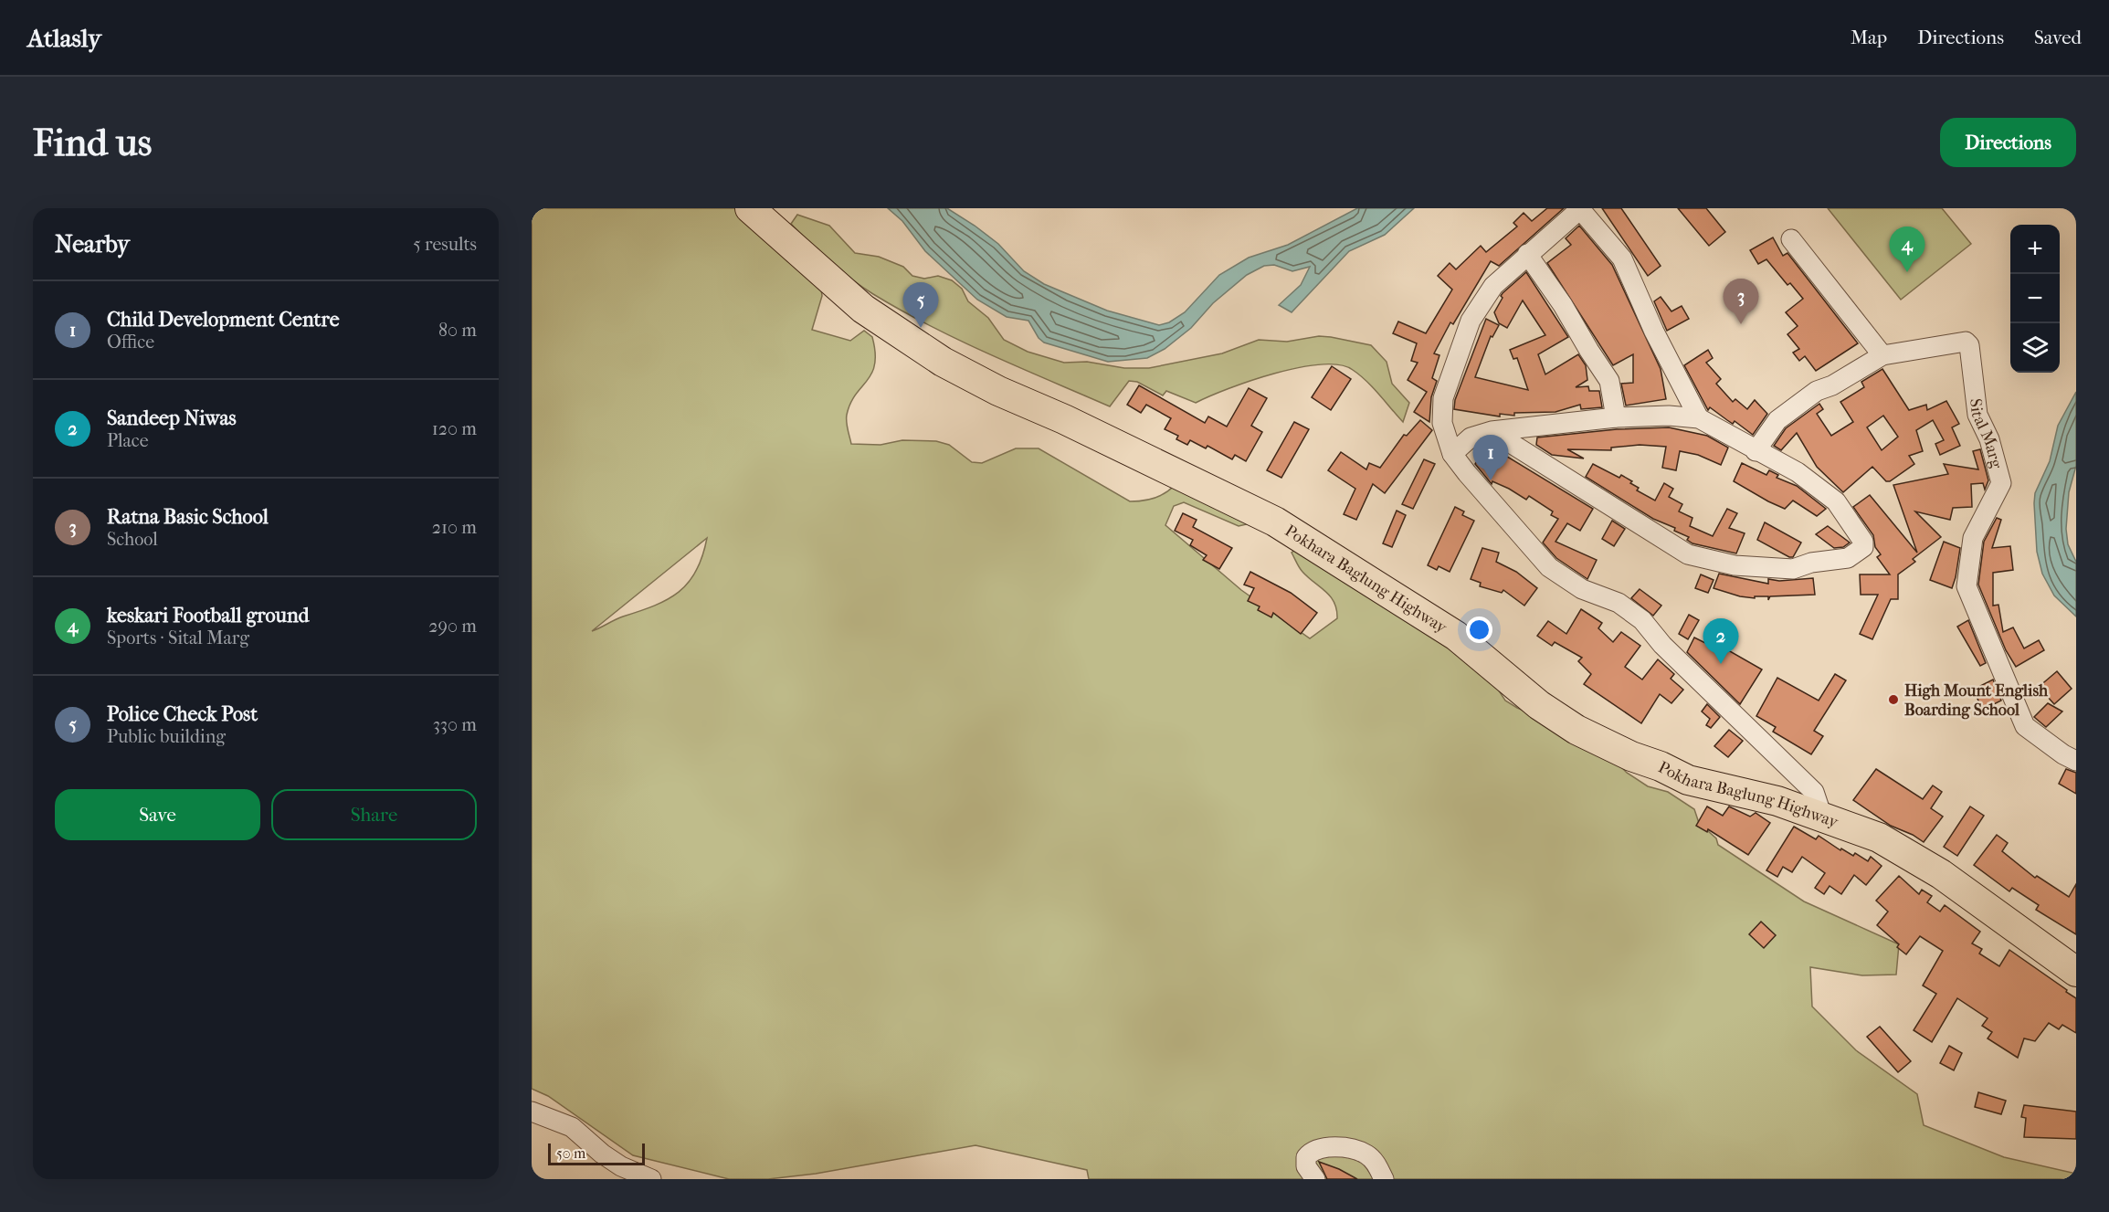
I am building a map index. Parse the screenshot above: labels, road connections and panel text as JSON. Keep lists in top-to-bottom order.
{
  "streets": {
    "highway": ["Pokhara Baglung Highway"],
    "street": ["Sital Marg"]
  },
  "places": ["High Mount English Boarding School"],
  "scale_bar": "50 m",
  "page": {
    "header": "Atlasly",
    "nav": ["Map", "Directions", "Saved"],
    "buttons": [
      "Directions",
      ["Save", "Share"]
    ],
    "title": "Find us",
    "heading": ["Nearby", "5 results"],
    "map_buttons": ["+", "−"],
    "pins": [
      "4",
      "3",
      "5",
      "1",
      "2"
    ],
    "list": [
      {
        "mark": "1",
        "name": "Child Development Centre",
        "note": "Office",
        "value": "80 m"
      },
      {
        "mark": "2",
        "name": "Sandeep Niwas",
        "note": "Place",
        "value": "120 m"
      },
      {
        "mark": "3",
        "name": "Ratna Basic School",
        "note": "School",
        "value": "210 m"
      },
      {
        "mark": "4",
        "name": "keskari Football ground",
        "note": "Sports · Sital Marg",
        "value": "290 m"
      },
      {
        "mark": "5",
        "name": "Police Check Post",
        "note": "Public building",
        "value": "330 m"
      }
    ],
    "scale": "50 m"
  }
}
